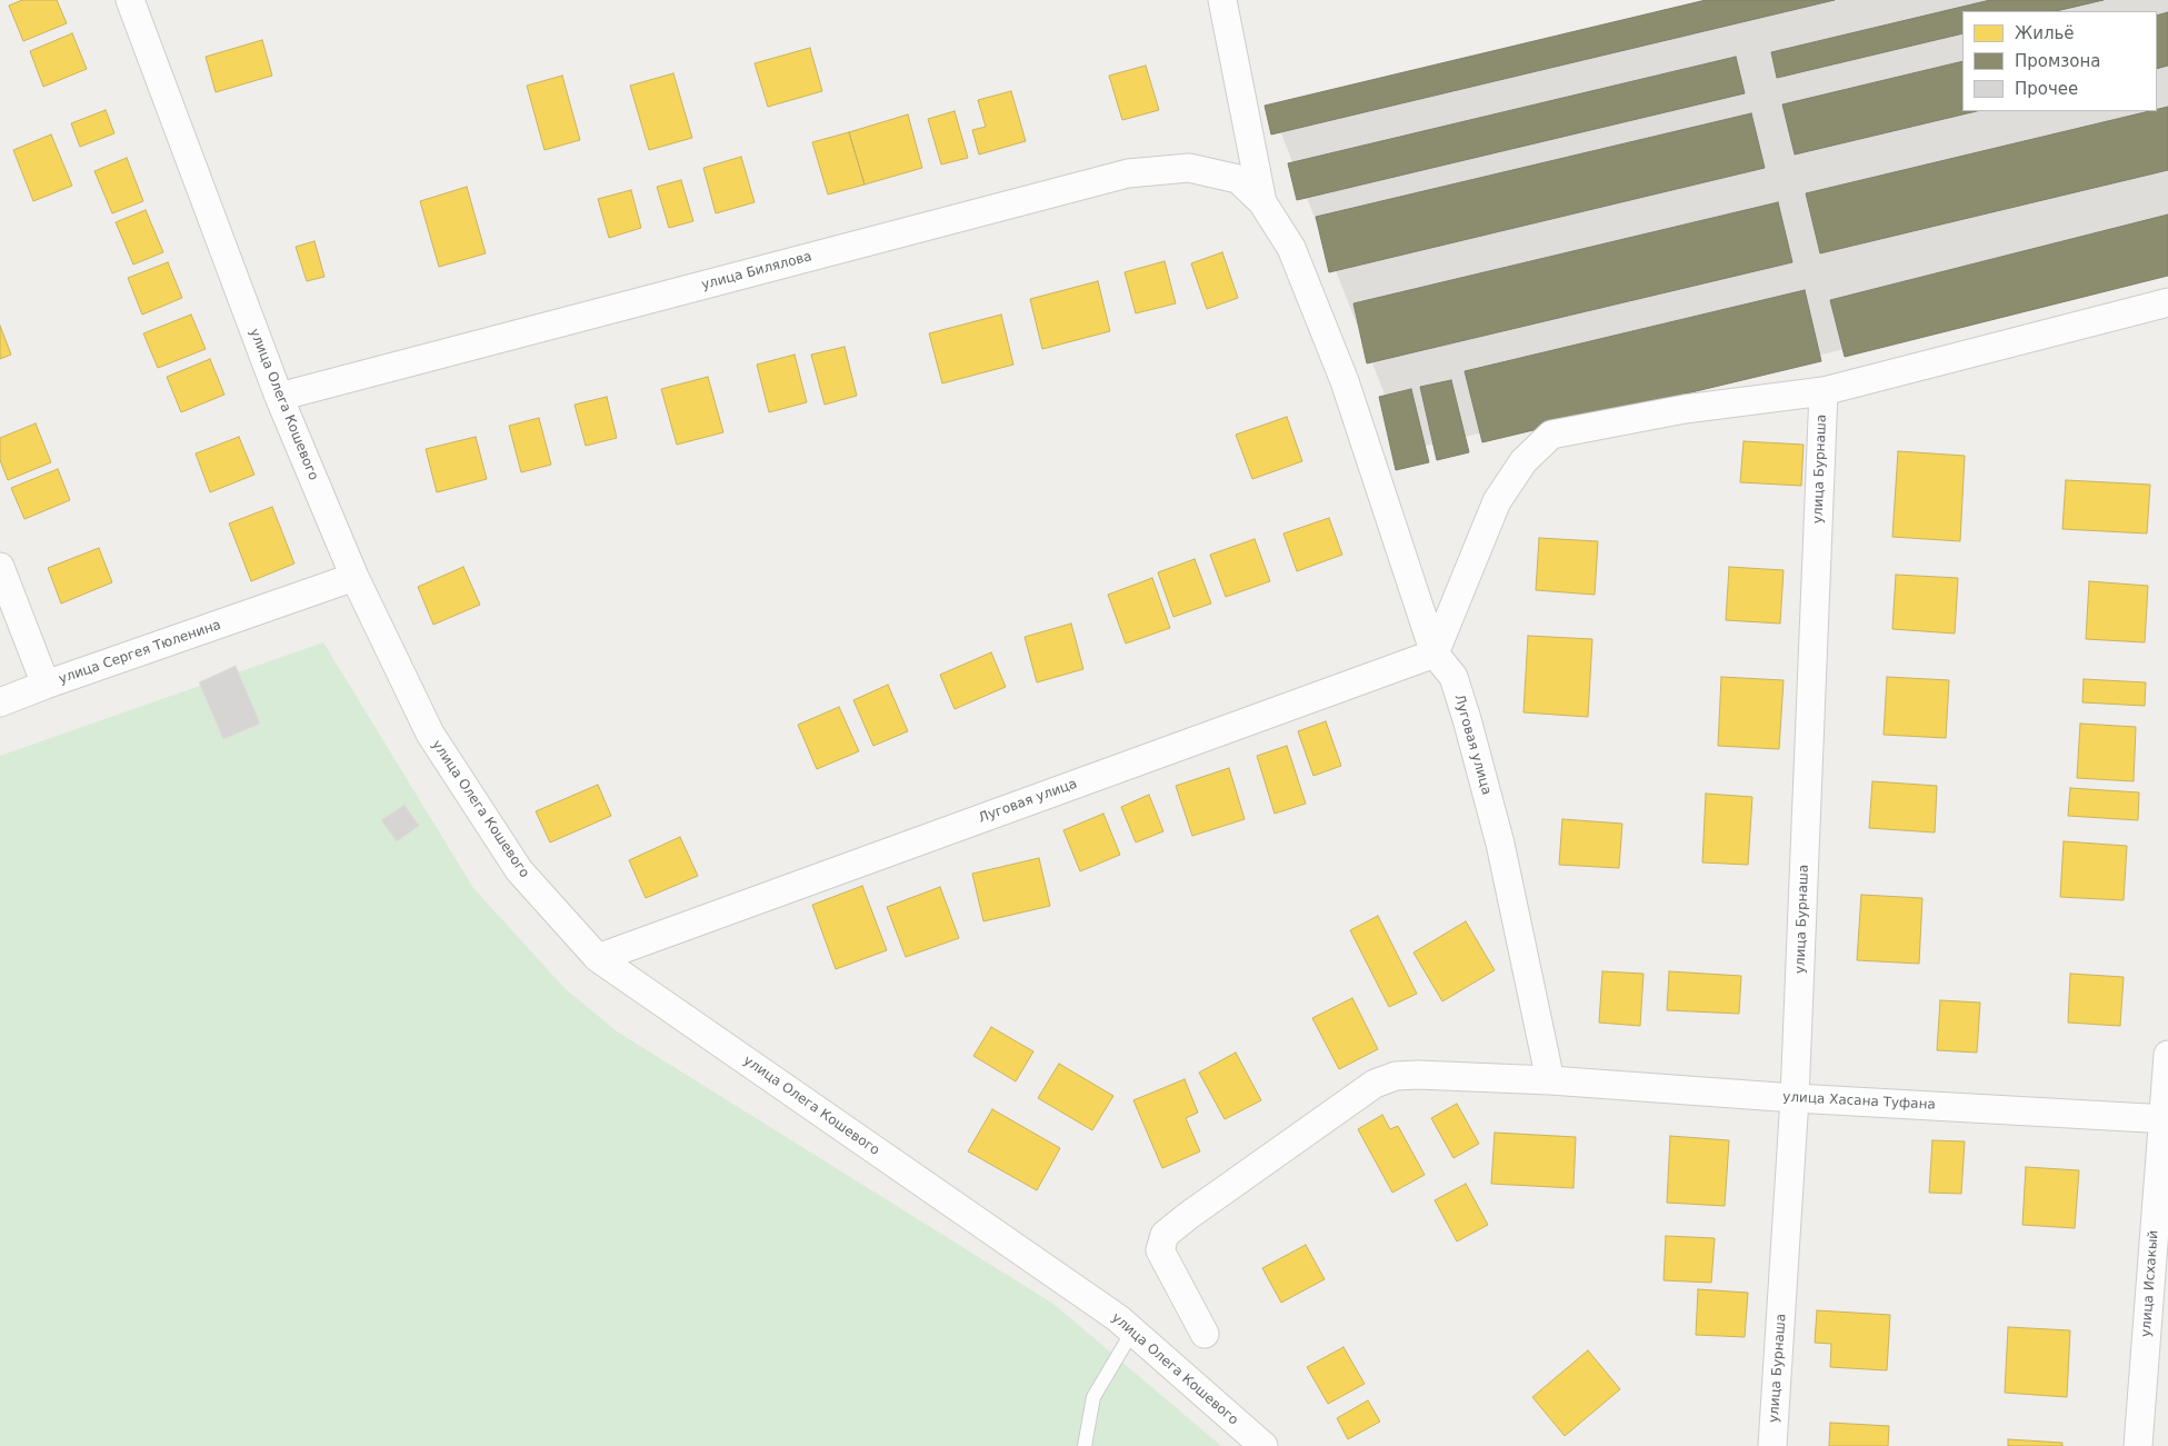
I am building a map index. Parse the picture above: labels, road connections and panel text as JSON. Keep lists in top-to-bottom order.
{
  "streets": {
    "street": [
      "улица Билялова",
      "улица Олега Кошевого",
      "улица Бурнаша",
      "улица Сергея Тюленина",
      "Луговая улица",
      "улица Хасана Туфана",
      "улица Исхакый"
    ]
  },
  "crossings": [
    ["улица Билялова", "улица Олега Кошевого"],
    ["улица Олега Кошевого", "улица Сергея Тюленина"],
    ["улица Олега Кошевого", "Луговая улица"],
    ["улица Бурнаша", "улица Хасана Туфана"],
    ["Луговая улица", "улица Хасана Туфана"],
    ["улица Хасана Туфана", "улица Исхакый"]
  ],
  "legend": ["Жильё", "Промзона", "Прочее"]
}
